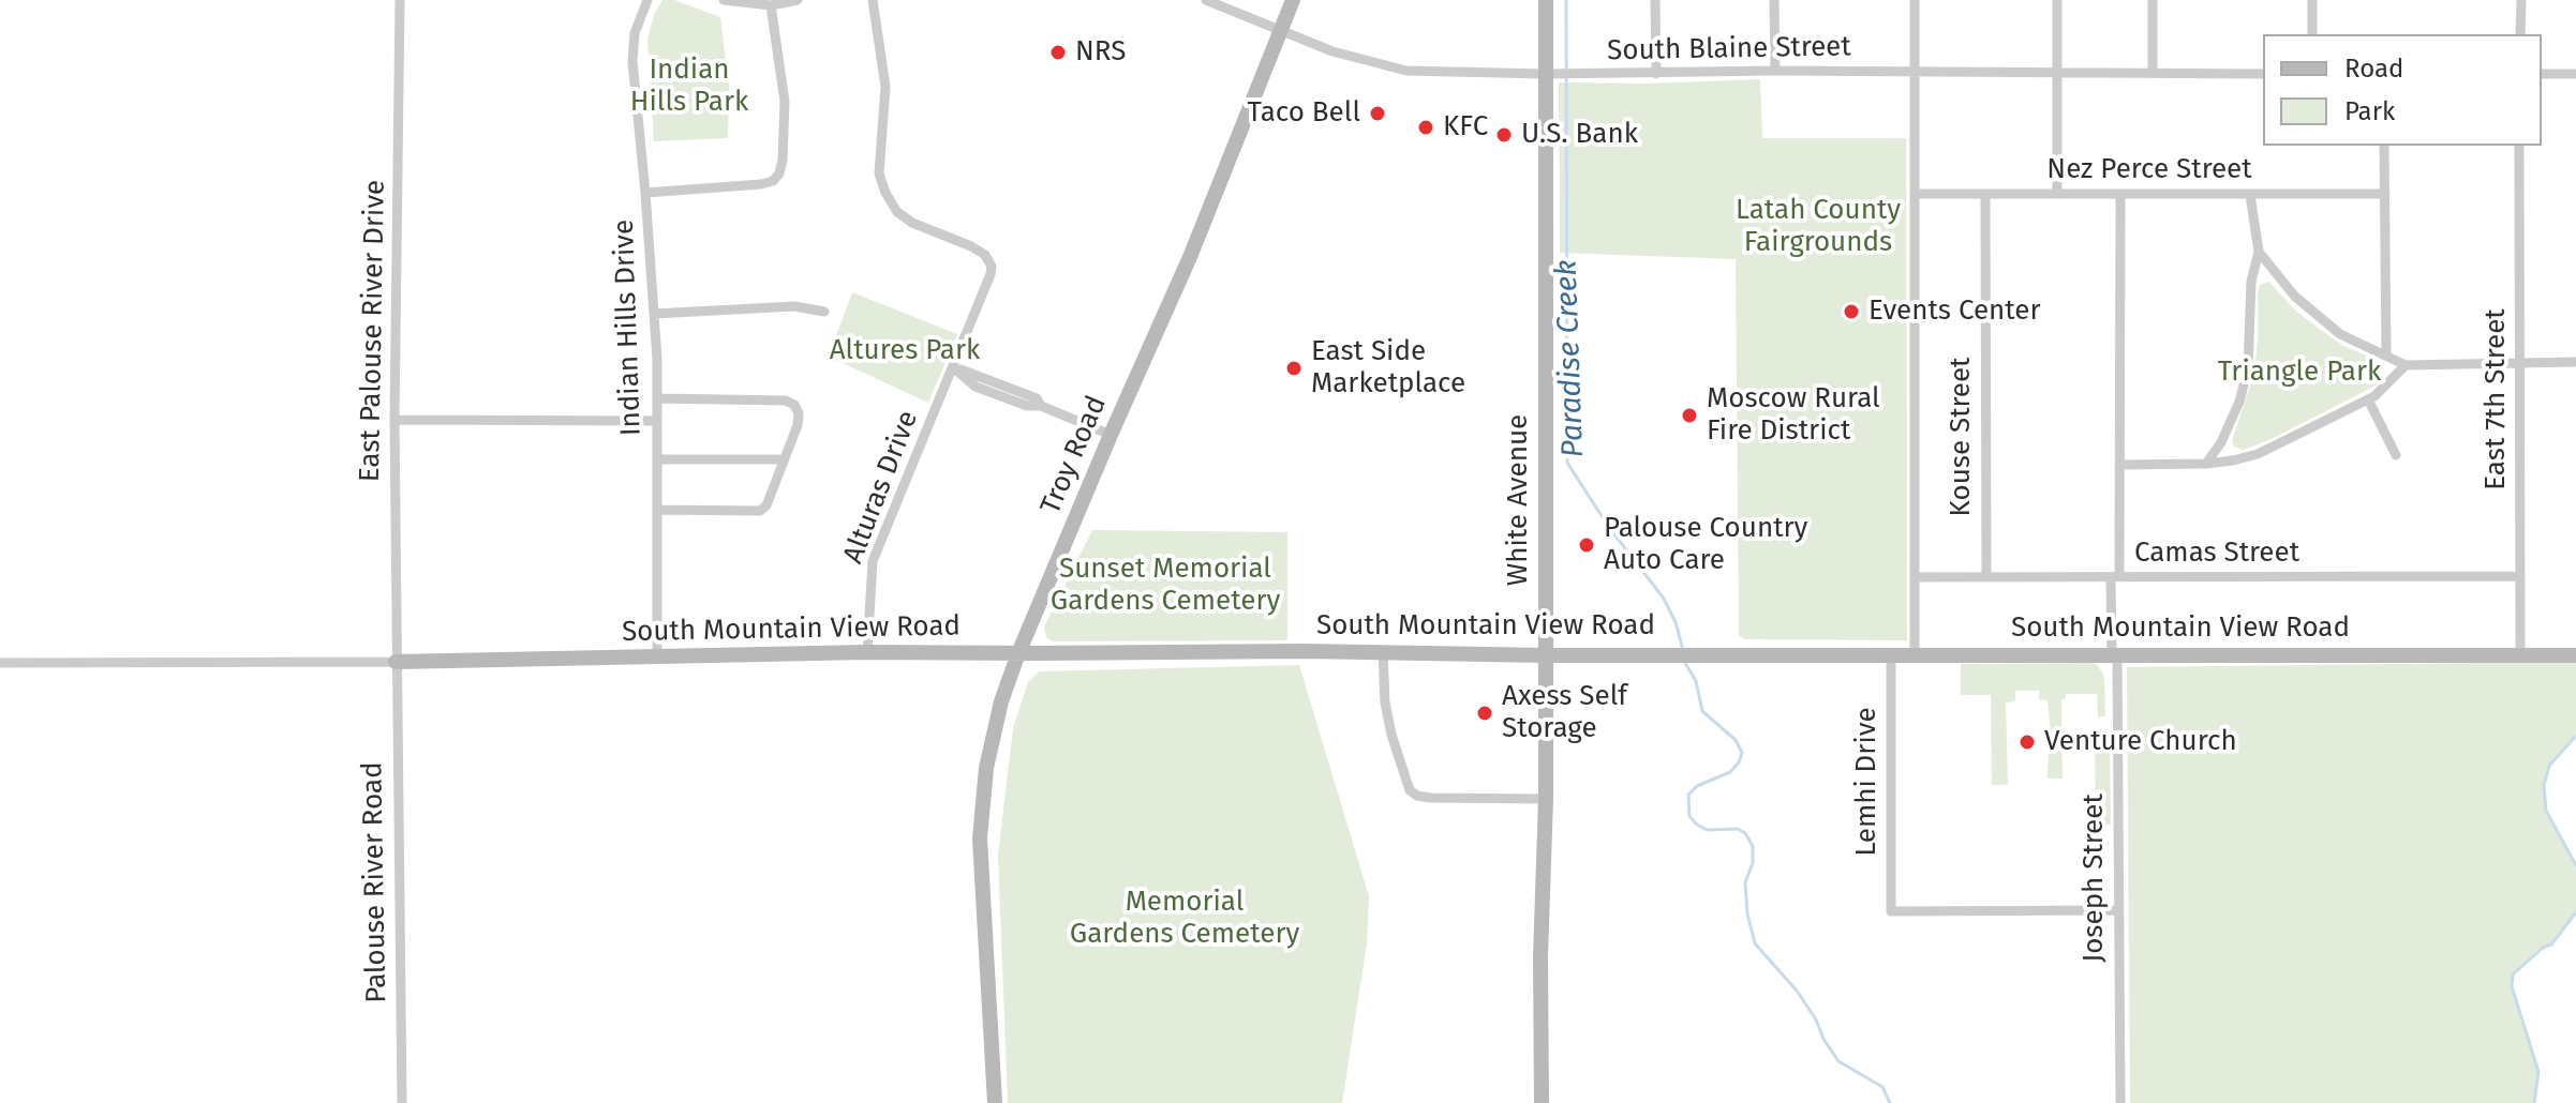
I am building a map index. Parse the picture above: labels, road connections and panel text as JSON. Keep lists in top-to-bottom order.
{
  "streets": {
    "street": [
      "South Blaine Street",
      "Nez Perce Street",
      "Indian Hills Drive",
      "East Palouse River Drive",
      "East 7th Street",
      "Kouse Street",
      "Troy Road",
      "Alturas Drive",
      "White Avenue",
      "Camas Street",
      "South Mountain View Road",
      "Lemhi Drive",
      "Joseph Street",
      "Palouse River Road"
    ]
  },
  "crossings": [
    ["South Blaine Street", "Troy Road"],
    ["South Blaine Street", "White Avenue"],
    ["Nez Perce Street", "Kouse Street"],
    ["Nez Perce Street", "Joseph Street"],
    ["Indian Hills Drive", "South Mountain View Road"],
    ["East Palouse River Drive", "South Mountain View Road"],
    ["East Palouse River Drive", "Palouse River Road"],
    ["East 7th Street", "Camas Street"],
    ["East 7th Street", "South Mountain View Road"],
    ["Kouse Street", "Camas Street"],
    ["Troy Road", "South Mountain View Road"],
    ["Alturas Drive", "South Mountain View Road"],
    ["White Avenue", "South Mountain View Road"],
    ["Camas Street", "Joseph Street"],
    ["South Mountain View Road", "Lemhi Drive"],
    ["South Mountain View Road", "Joseph Street"],
    ["South Mountain View Road", "Palouse River Road"],
    ["Lemhi Drive", "Joseph Street"]
  ],
  "water": ["Paradise Creek"],
  "parks": [
    "Indian Hills Park",
    "Latah County Fairgrounds",
    "Altures Park",
    "Triangle Park",
    "Sunset Memorial Gardens Cemetery",
    "Memorial Gardens Cemetery"
  ],
  "places": [
    "NRS",
    "Taco Bell",
    "KFC",
    "U.S. Bank",
    "Events Center",
    "East Side Marketplace",
    "Moscow Rural Fire District",
    "Palouse Country Auto Care",
    "Axess Self Storage",
    "Venture Church"
  ],
  "legend": ["Road", "Park"]
}
